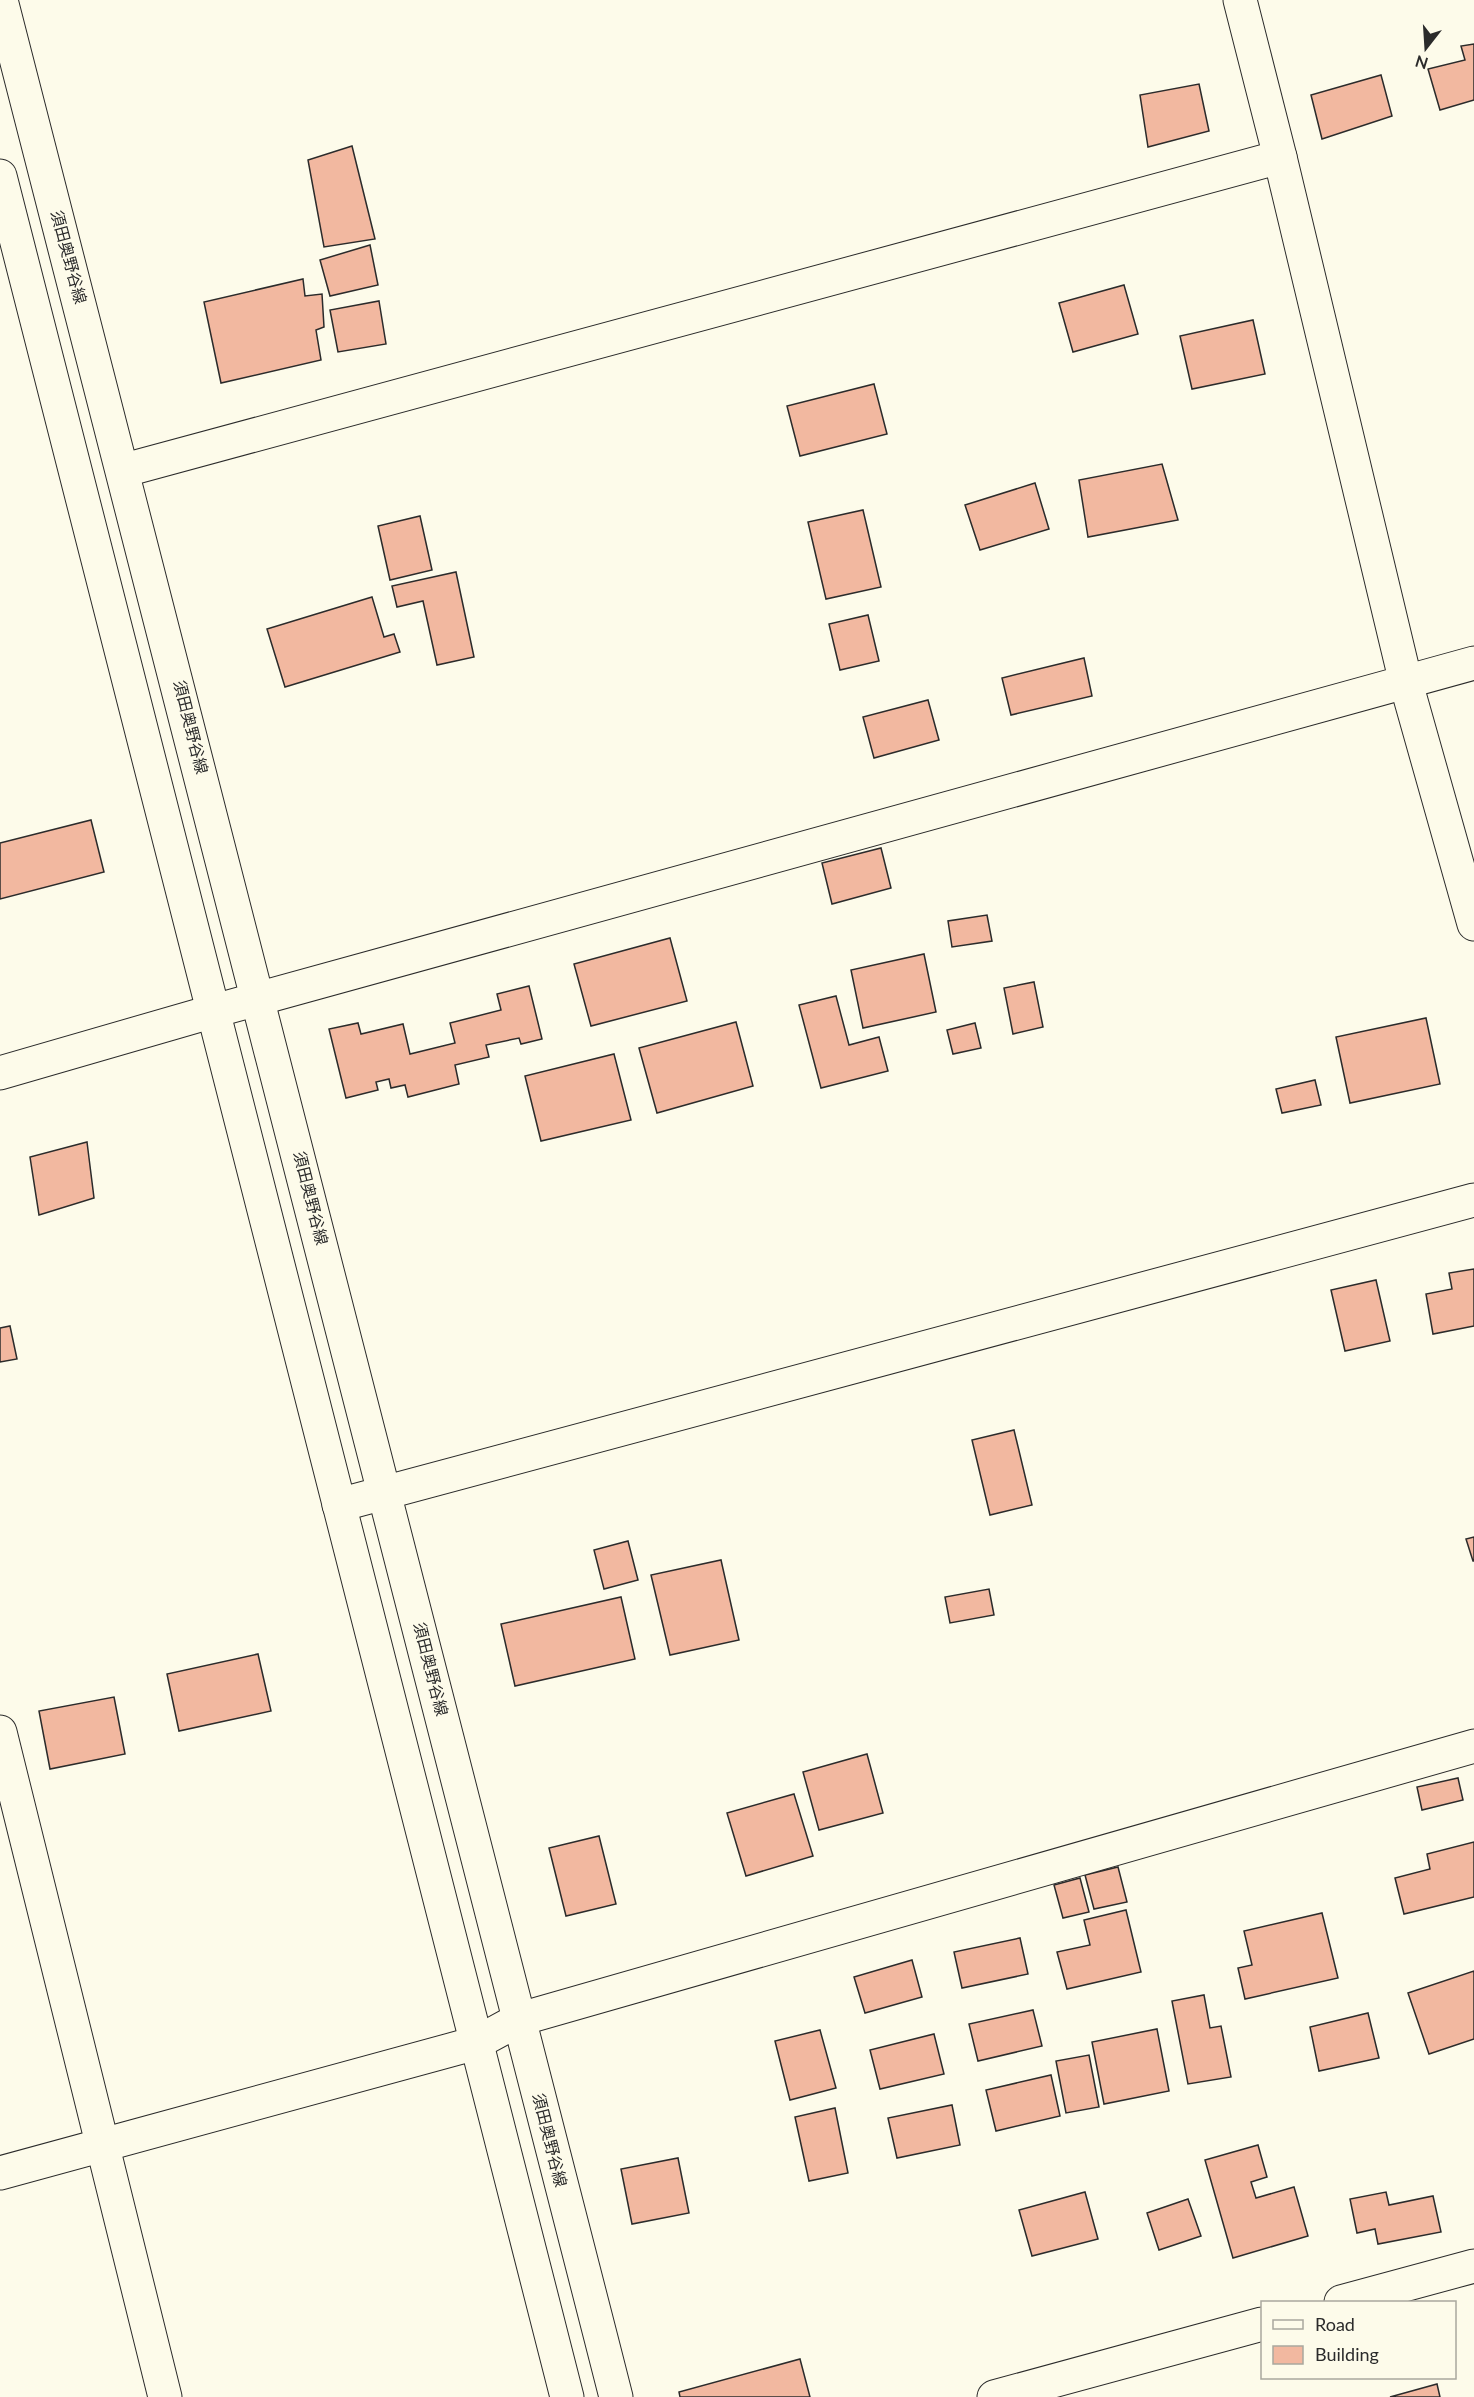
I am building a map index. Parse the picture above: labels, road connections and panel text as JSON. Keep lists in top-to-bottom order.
{
  "streets": {
    "street": ["須田奥野谷線"]
  },
  "legend": ["Road", "Building"],
  "north": "bottom"
}
